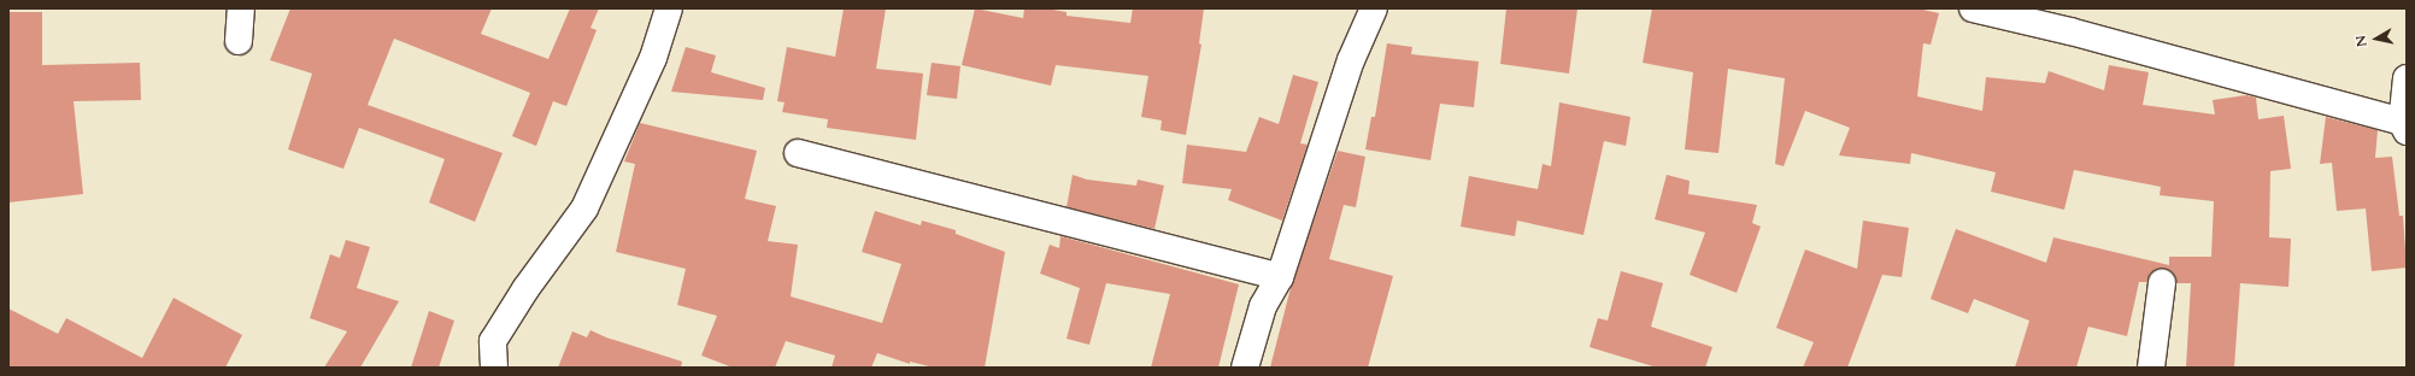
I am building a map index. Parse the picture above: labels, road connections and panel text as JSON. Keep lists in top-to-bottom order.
{
  "north": "left"
}
